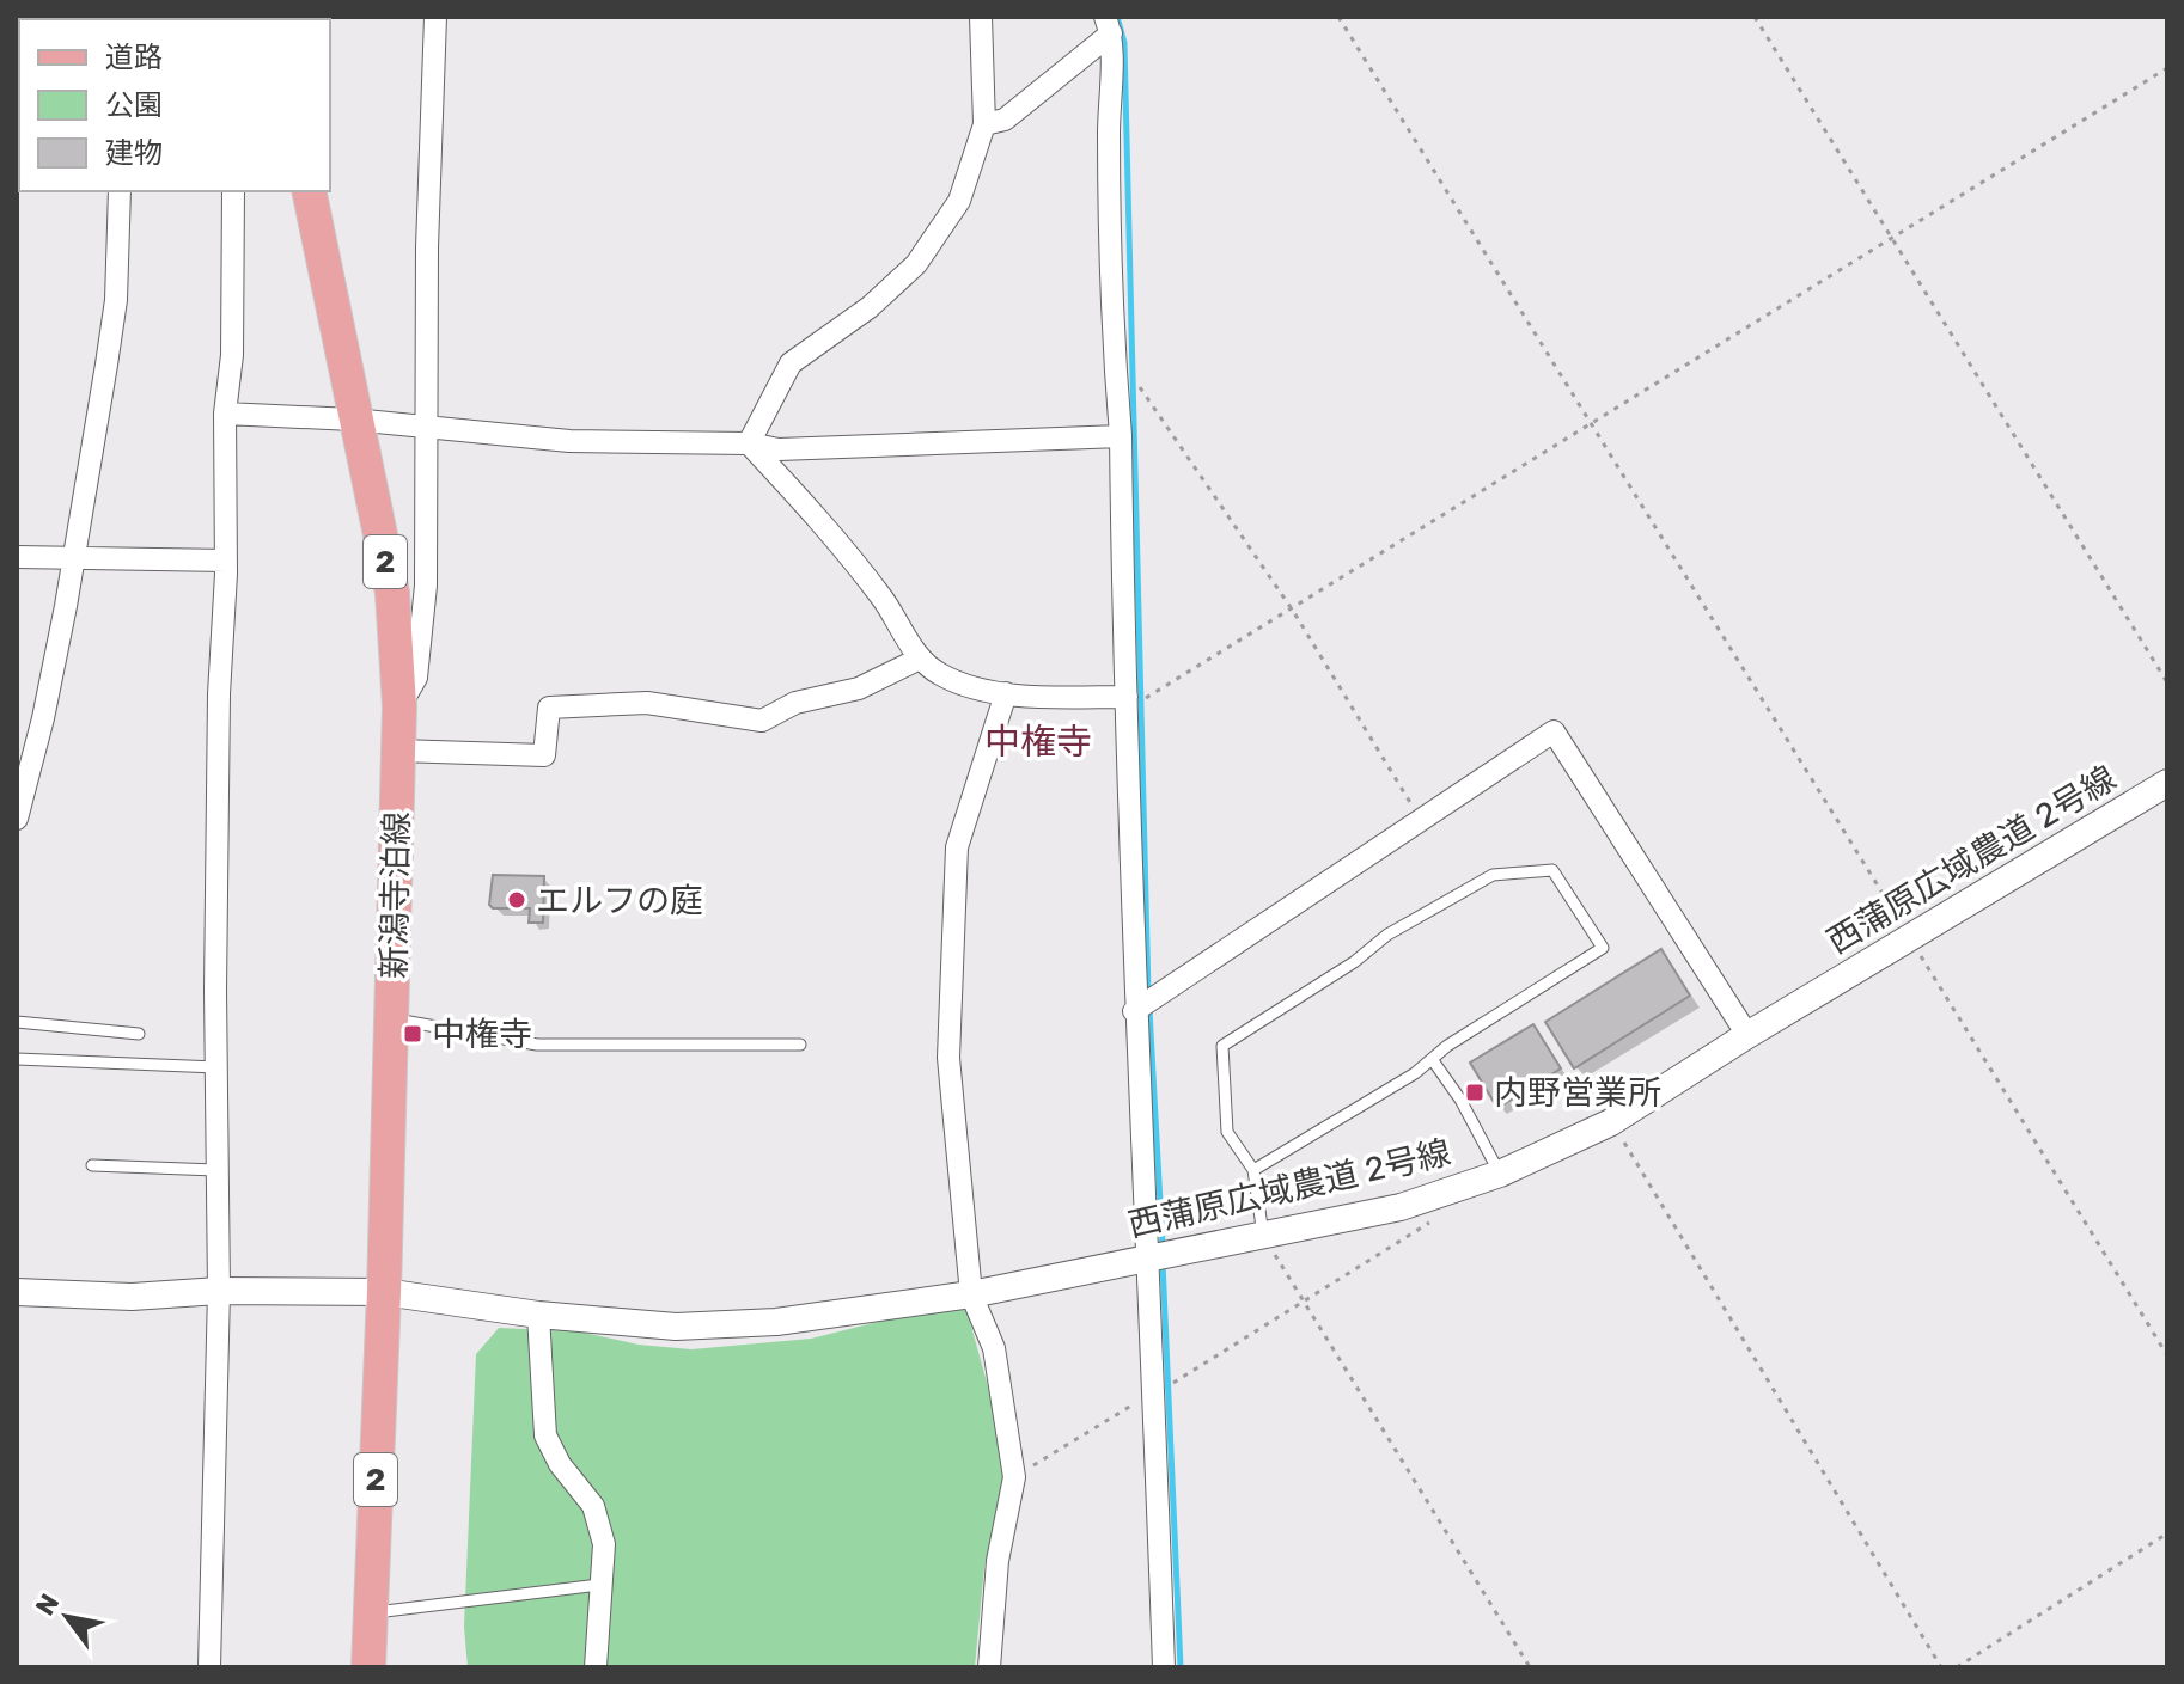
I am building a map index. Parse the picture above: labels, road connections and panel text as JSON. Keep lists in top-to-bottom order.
{
  "streets": {
    "main road": ["2", "新潟寺泊線"],
    "street": ["西蒲原広域農道 2号線"]
  },
  "crossings": [
    ["西蒲原広域農道 2号線", "新潟寺泊線"]
  ],
  "districts": ["中権寺"],
  "places": {
    "other": ["エルフの庭"],
    "transit": ["中権寺", "内野営業所"]
  },
  "legend": ["道路", "公園", "建物"],
  "north": "top left"
}
